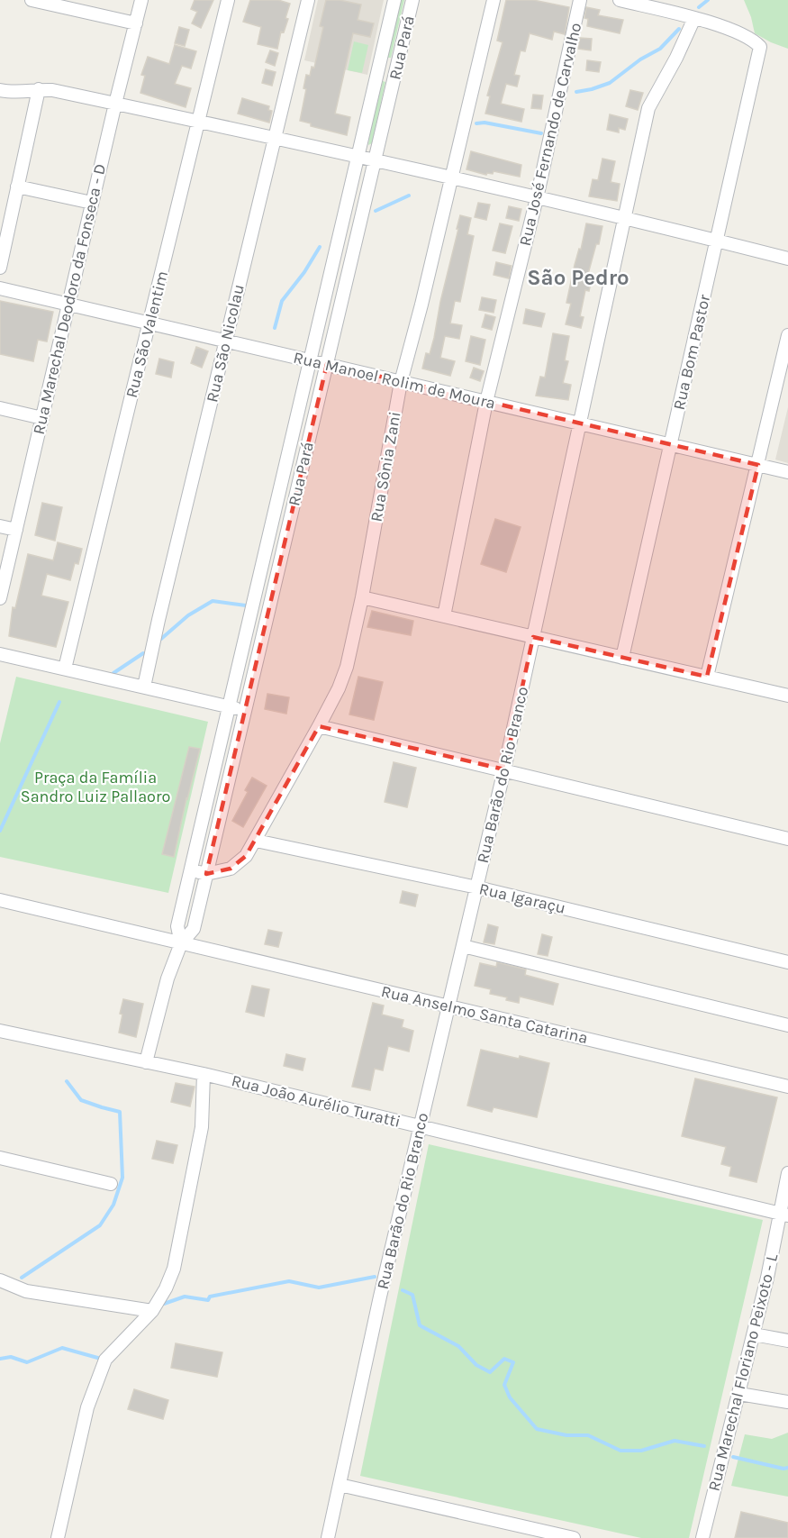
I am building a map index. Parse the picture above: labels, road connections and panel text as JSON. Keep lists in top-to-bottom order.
{
  "streets": {
    "street": [
      "Rua Pará",
      "Rua José Fernando de Carvalho",
      "Rua Marechal Deodoro da Fonseca - D",
      "Rua São Valentim",
      "Rua São Nicolau",
      "Rua Bom Pastor",
      "Rua Manoel Rolim de Moura",
      "Rua Sônia Zani",
      "Rua Barão do Rio Branco",
      "Rua Igaraçu",
      "Rua Anselmo Santa Catarina",
      "Rua João Aurélio Turatti",
      "Rua Marechal Floriano Peixoto - L"
    ]
  },
  "crossings": [
    ["Rua Pará", "Rua Manoel Rolim de Moura"],
    ["Rua Pará", "Rua Sônia Zani"],
    ["Rua Pará", "Rua Anselmo Santa Catarina"],
    ["Rua Pará", "Rua João Aurélio Turatti"],
    ["Rua José Fernando de Carvalho", "Rua Manoel Rolim de Moura"],
    ["Rua Marechal Deodoro da Fonseca - D", "Rua Manoel Rolim de Moura"],
    ["Rua São Valentim", "Rua Manoel Rolim de Moura"],
    ["Rua São Nicolau", "Rua Manoel Rolim de Moura"],
    ["Rua Bom Pastor", "Rua Manoel Rolim de Moura"],
    ["Rua Bom Pastor", "Rua Barão do Rio Branco"],
    ["Rua Manoel Rolim de Moura", "Rua Sônia Zani"],
    ["Rua Manoel Rolim de Moura", "Rua Barão do Rio Branco"],
    ["Rua Sônia Zani", "Rua Igaraçu"],
    ["Rua Barão do Rio Branco", "Rua Igaraçu"],
    ["Rua Barão do Rio Branco", "Rua Anselmo Santa Catarina"],
    ["Rua Barão do Rio Branco", "Rua João Aurélio Turatti"],
    ["Rua João Aurélio Turatti", "Rua Marechal Floriano Peixoto - L"]
  ],
  "districts": ["São Pedro"],
  "parks": ["Praça da Família Sandro Luiz Pallaoro"]
}
